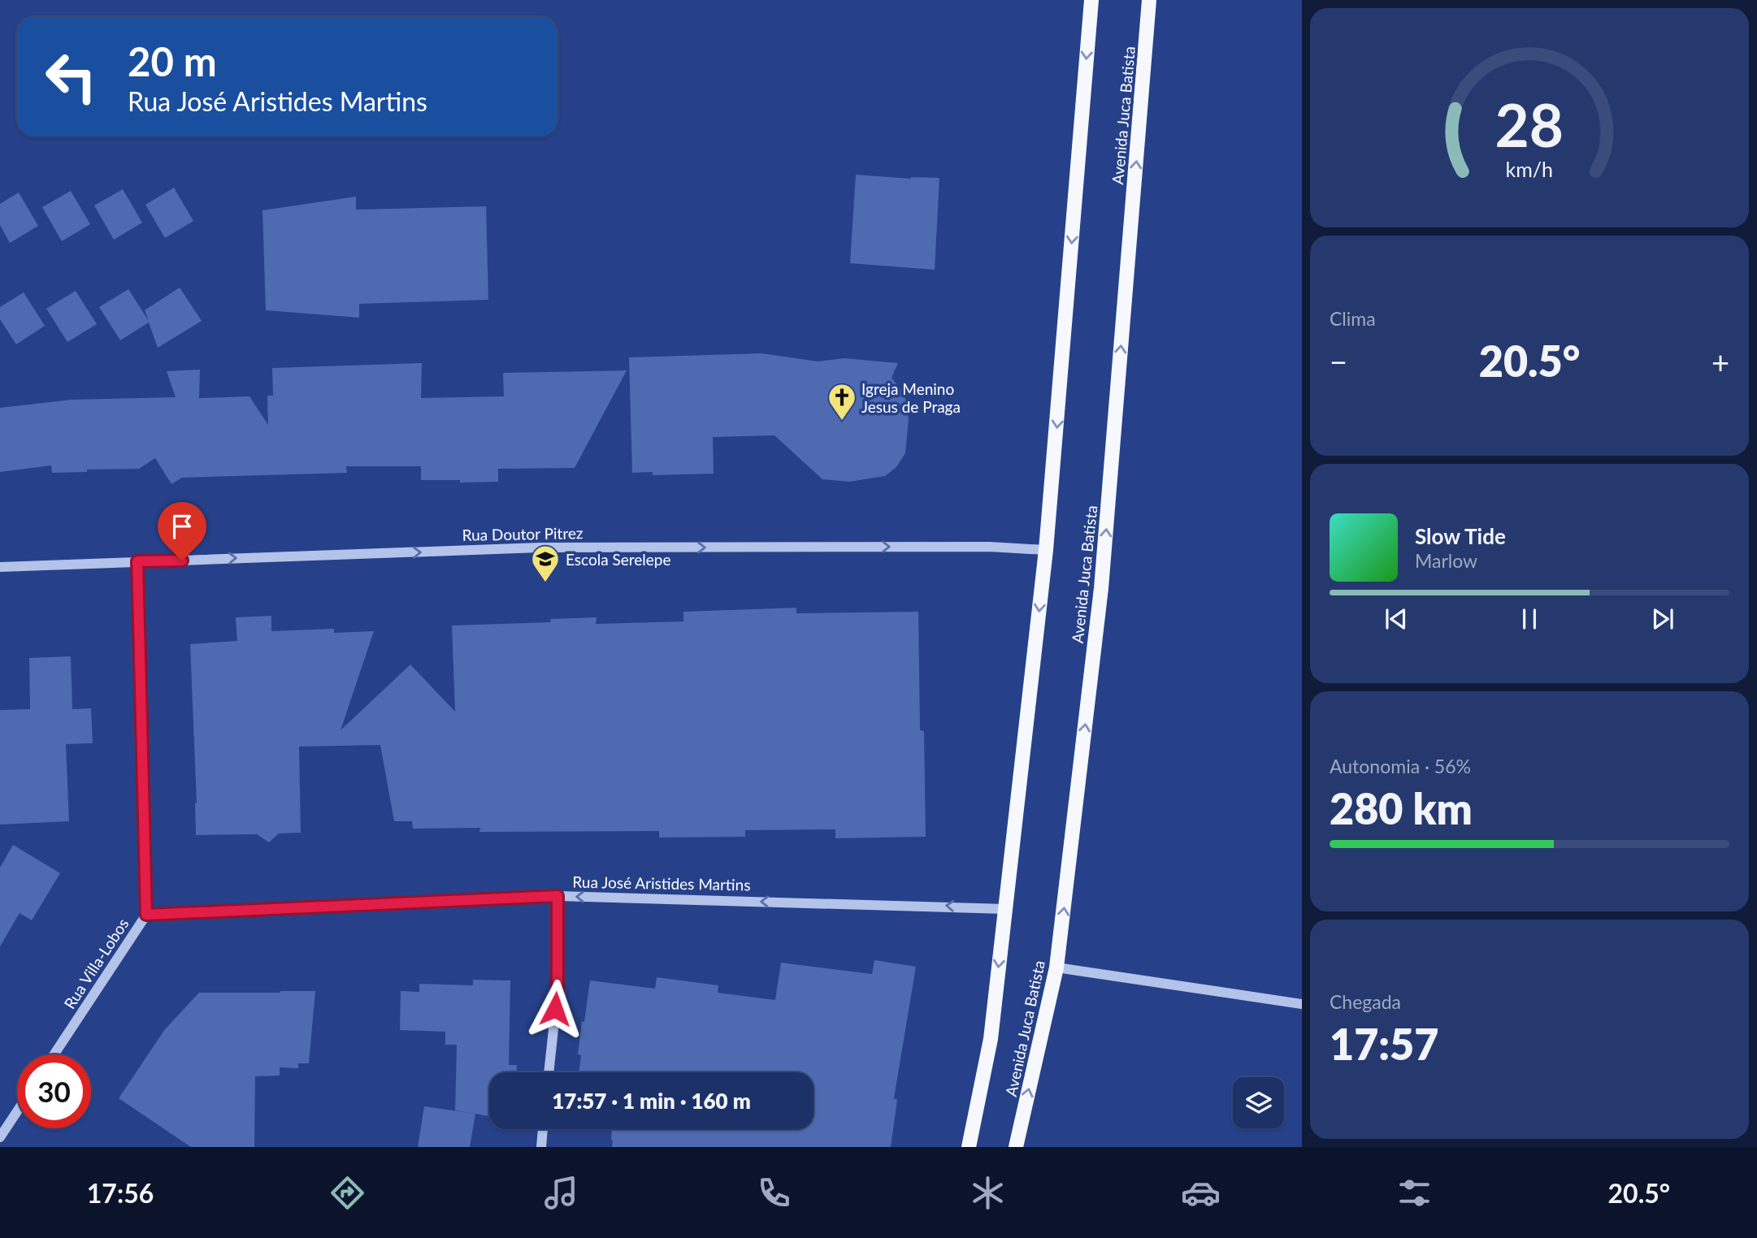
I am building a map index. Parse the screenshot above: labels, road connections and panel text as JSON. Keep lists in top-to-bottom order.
{
  "streets": {
    "main road": ["Avenida Juca Batista"],
    "street": ["Rua Doutor Pitrez", "Rua José Aristides Martins", "Rua Villa-Lobos"]
  },
  "crossings": [
    ["Avenida Juca Batista", "Rua Doutor Pitrez"],
    ["Avenida Juca Batista", "Rua José Aristides Martins"],
    ["Rua Doutor Pitrez", "Rua Villa-Lobos"],
    ["Rua José Aristides Martins", "Rua Villa-Lobos"]
  ],
  "one_way": ["Rua Doutor Pitrez", "Rua José Aristides Martins"],
  "places": {
    "church": ["Igreja Menino Jesus de Praga"],
    "school or university": ["Escola Serelepe"]
  },
  "page": {
    "turn": ["20 m", "Rua José Aristides Martins"],
    "tile": [
      "Clima",
      ["Autonomia · 56%", "280 km"],
      ["Chegada", "17:57"]
    ],
    "heat": ["−", "20.5°", "+"],
    "song": ["Slow Tide", "Marlow"],
    "limit": "30",
    "trip": "17:57 · 1 min · 160 m",
    "tabs": ["17:56", "20.5°"],
    "gauge": ["28", "km/h"]
  }
}
